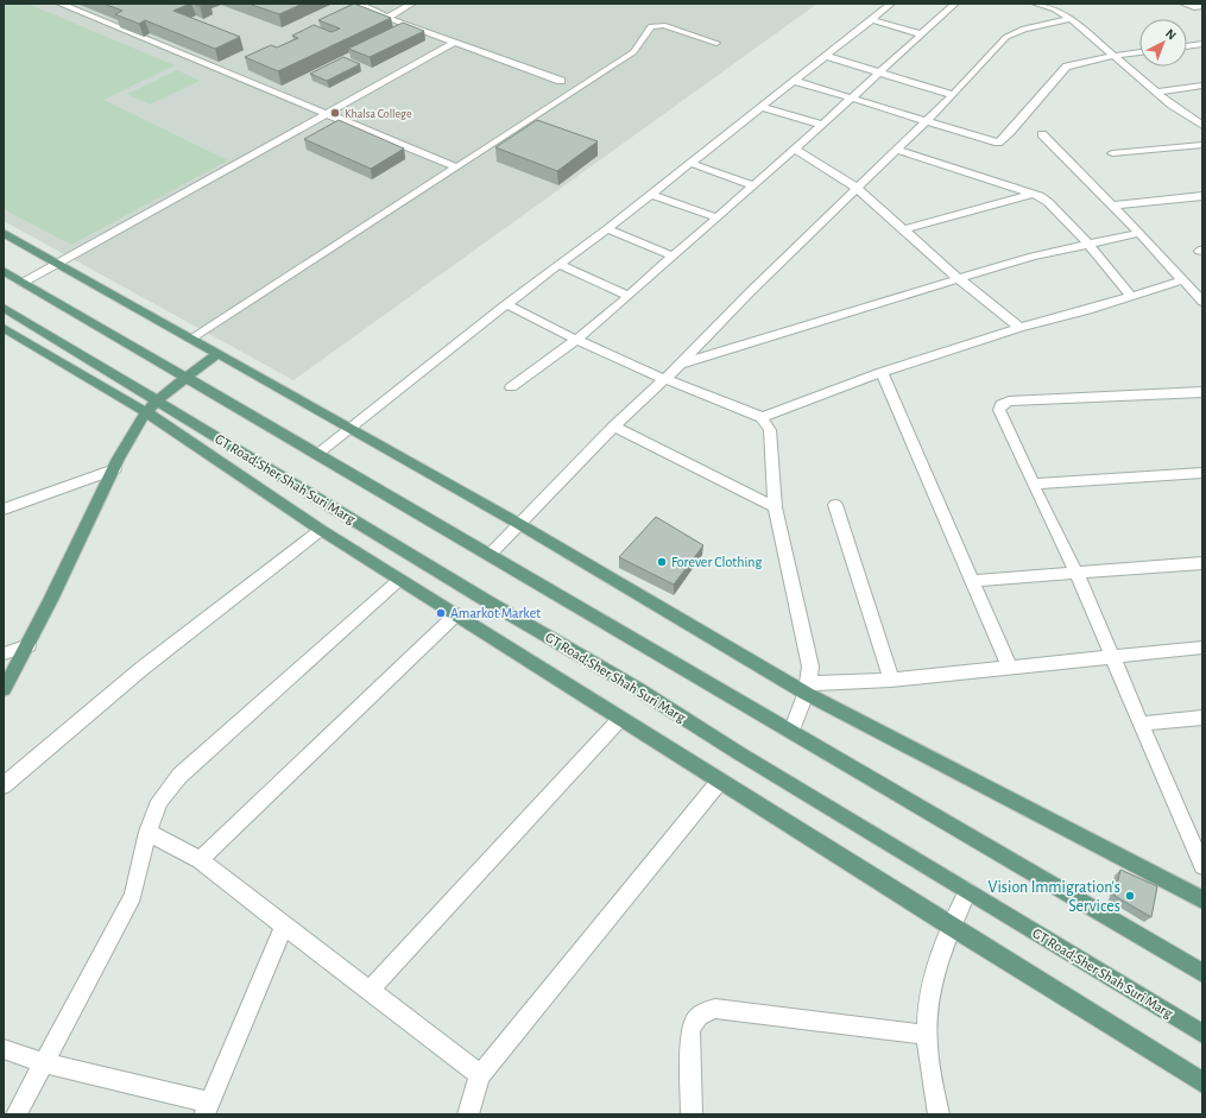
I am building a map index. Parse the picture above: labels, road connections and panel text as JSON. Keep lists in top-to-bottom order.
{
  "streets": {
    "main road": ["GT Road;Sher Shah Suri Marg"]
  },
  "places": [
    "Khalsa College",
    "Forever Clothing",
    "Amarkot Market",
    "Vision Immigration's Services"
  ],
  "north": "top right"
}
